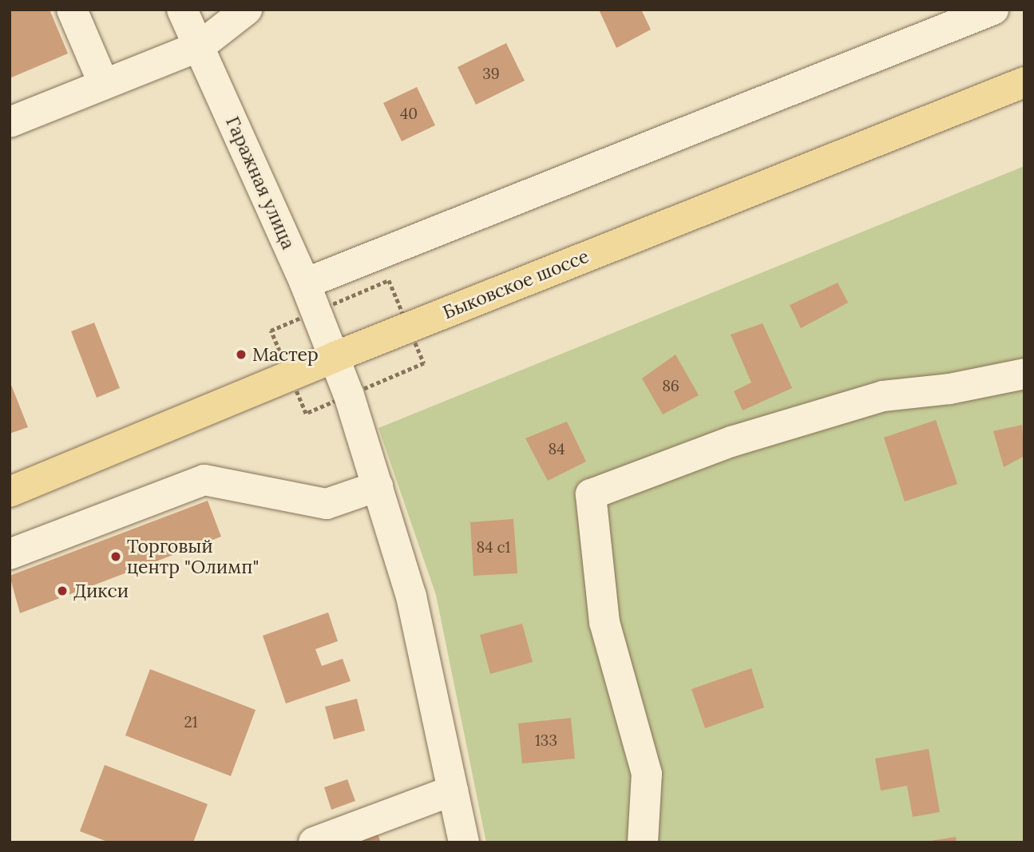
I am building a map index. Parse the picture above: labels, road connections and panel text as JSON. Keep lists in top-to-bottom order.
{
  "streets": {
    "main road": ["Быковское шоссе"],
    "street": ["Гаражная улица"]
  },
  "crossings": [
    ["Гаражная улица", "Быковское шоссе"]
  ],
  "places": ["Мастер", "Торговый центр \"Олимп\"", "Дикси"],
  "house_numbers": [
    "39",
    "40",
    "86",
    "84",
    "84 с1",
    "21",
    "133"
  ]
}
